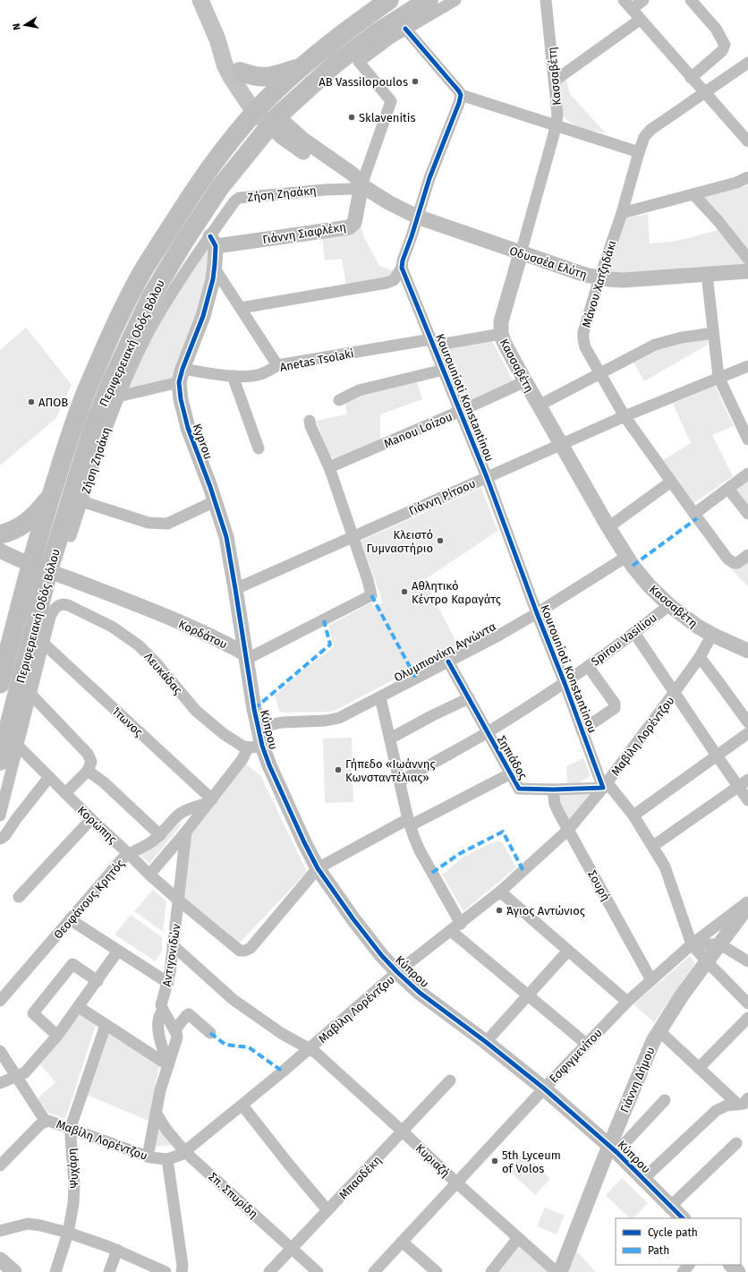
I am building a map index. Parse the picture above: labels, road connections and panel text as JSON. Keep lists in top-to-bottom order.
{
  "streets": {
    "main road": ["Περιφερειακή Οδός Βόλου"],
    "street": [
      "Κασσαβέτη",
      "Ζήση Ζησάκη",
      "Γιάννη Σιαφλέκη",
      "Οδυσσέα Ελύτη",
      "Μάνου Χατζηδάκι",
      "Anetas Tsolaki",
      "Kourounioti Konstantinou",
      "Manou Loizou",
      "Kyprou",
      "Γιάννη Ρίτσου",
      "Κορδάτου",
      "Spirou Vasiliou",
      "Ολυμπιονίκη Αγνώντα",
      "Λευκάδας",
      "Ίτωνος",
      "Κύπρου",
      "Μαβίλη Λορέντζου",
      "Σηπιάδος",
      "Κορώπης",
      "Σουρή",
      "Θεοφάνους Κρητός",
      "Αντιγονιδών",
      "Εσφιγμενίτου",
      "Γιάννη Δήμου",
      "Κυριαζή",
      "Ψυχάρη",
      "Μπασδέκη",
      "Σπ. Σπυρίδη"
    ]
  },
  "crossings": [
    ["Κασσαβέτη", "Οδυσσέα Ελύτη"],
    ["Κασσαβέτη", "Anetas Tsolaki"],
    ["Κασσαβέτη", "Manou Loizou"],
    ["Κασσαβέτη", "Γιάννη Ρίτσου"],
    ["Κασσαβέτη", "Spirou Vasiliou"],
    ["Κασσαβέτη", "Ολυμπιονίκη Αγνώντα"],
    ["Κασσαβέτη", "Μαβίλη Λορέντζου"],
    ["Ζήση Ζησάκη", "Γιάννη Σιαφλέκη"],
    ["Ζήση Ζησάκη", "Οδυσσέα Ελύτη"],
    ["Ζήση Ζησάκη", "Kyprou"],
    ["Γιάννη Σιαφλέκη", "Οδυσσέα Ελύτη"],
    ["Γιάννη Σιαφλέκη", "Kyprou"],
    ["Οδυσσέα Ελύτη", "Μάνου Χατζηδάκι"],
    ["Οδυσσέα Ελύτη", "Περιφερειακή Οδός Βόλου"],
    ["Μάνου Χατζηδάκι", "Γιάννη Ρίτσου"],
    ["Περιφερειακή Οδός Βόλου", "Κορδάτου"],
    ["Anetas Tsolaki", "Kourounioti Konstantinou"],
    ["Anetas Tsolaki", "Kyprou"],
    ["Kourounioti Konstantinou", "Manou Loizou"],
    ["Kourounioti Konstantinou", "Γιάννη Ρίτσου"],
    ["Kourounioti Konstantinou", "Spirou Vasiliou"],
    ["Kourounioti Konstantinou", "Ολυμπιονίκη Αγνώντα"],
    ["Kourounioti Konstantinou", "Μαβίλη Λορέντζου"],
    ["Kourounioti Konstantinou", "Σηπιάδος"],
    ["Kourounioti Konstantinou", "Εσφιγμενίτου"],
    ["Kyprou", "Γιάννη Ρίτσου"],
    ["Kyprou", "Κορδάτου"],
    ["Kyprou", "Κύπρου"],
    ["Κορδάτου", "Κύπρου"],
    ["Spirou Vasiliou", "Σηπιάδος"],
    ["Ολυμπιονίκη Αγνώντα", "Κύπρου"],
    ["Ολυμπιονίκη Αγνώντα", "Σηπιάδος"],
    ["Λευκάδας", "Ίτωνος"],
    ["Λευκάδας", "Κύπρου"],
    ["Ίτωνος", "Θεοφάνους Κρητός"],
    ["Κύπρου", "Μαβίλη Λορέντζου"],
    ["Κύπρου", "Κορώπης"],
    ["Κύπρου", "Εσφιγμενίτου"],
    ["Κύπρου", "Γιάννη Δήμου"],
    ["Μαβίλη Λορέντζου", "Σηπιάδος"],
    ["Μαβίλη Λορέντζου", "Σουρή"],
    ["Μαβίλη Λορέντζου", "Κυριαζή"],
    ["Μαβίλη Λορέντζου", "Ψυχάρη"],
    ["Μαβίλη Λορέντζου", "Σπ. Σπυρίδη"],
    ["Σηπιάδος", "Σουρή"],
    ["Κορώπης", "Θεοφάνους Κρητός"],
    ["Κορώπης", "Αντιγονιδών"],
    ["Σουρή", "Εσφιγμενίτου"],
    ["Αντιγονιδών", "Κυριαζή"],
    ["Εσφιγμενίτου", "Κυριαζή"],
    ["Κυριαζή", "Μπασδέκη"],
    ["Μπασδέκη", "Σπ. Σπυρίδη"]
  ],
  "places": [
    "AB Vassilopoulos",
    "Sklavenitis",
    "ΑΠΟΒ",
    "Κλειστό Γυμναστήριο",
    "Αθλητικό Κέντρο Καραγάτς",
    "Γήπεδο «Ιωάννης Κωνσταντέλιας»",
    "Άγιος Αντώνιος",
    "5th Lyceum of Volos"
  ],
  "legend": ["Cycle path", "Path"],
  "north": "left"
}
